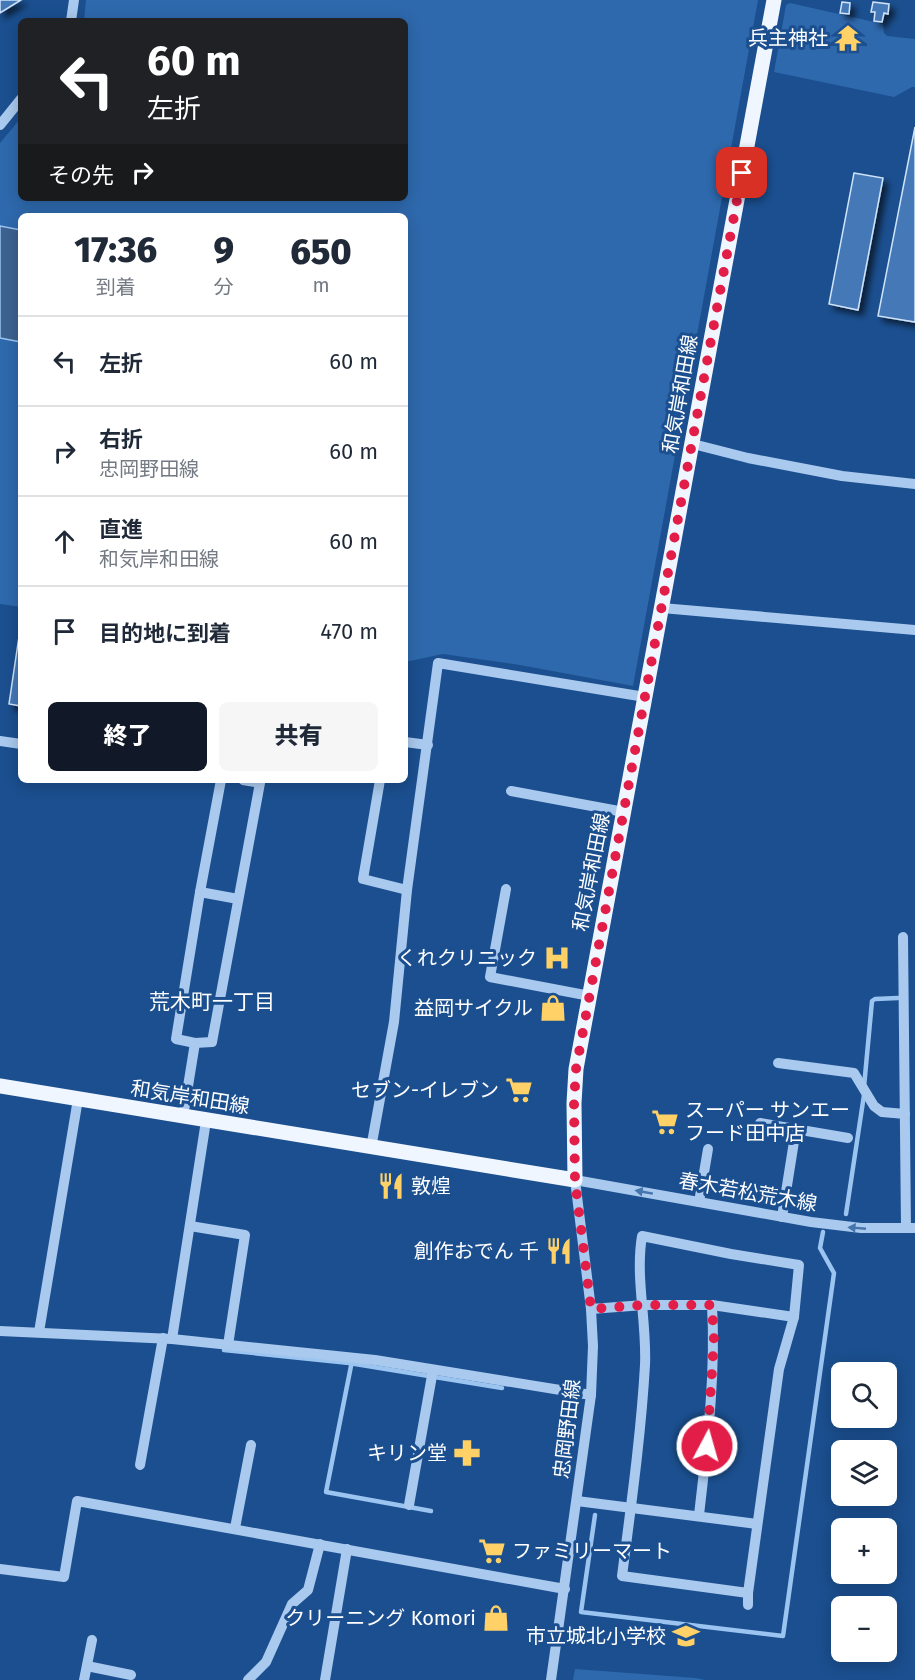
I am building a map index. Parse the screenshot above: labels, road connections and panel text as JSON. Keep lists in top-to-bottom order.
{
  "streets": {
    "main road": ["和気岸和田線"],
    "street": ["春木若松荒木線", "忠岡野田線"]
  },
  "crossings": [
    ["和気岸和田線", "春木若松荒木線"],
    ["和気岸和田線", "忠岡野田線"],
    ["春木若松荒木線", "忠岡野田線"]
  ],
  "one_way": ["春木若松荒木線"],
  "districts": ["荒木町一丁目"],
  "places": {
    "temple": ["兵主神社"],
    "hospital": ["くれクリニック"],
    "shop": ["益岡サイクル", "クリーニング Komori"],
    "supermarket": ["セブン-イレブン", "スーパー サンエー フード田中店", "ファミリーマート"],
    "restaurant": ["敦煌", "創作おでん 千"],
    "pharmacy": ["キリン堂"],
    "school or university": ["市立城北小学校"]
  },
  "page": {
    "turn": ["60 m", "左折"],
    "then": "その先",
    "eta": [
      "17:36",
      "到着",
      "9",
      "分",
      "650",
      "m"
    ],
    "list": [
      {
        "name": "左折",
        "value": "60 m"
      },
      {
        "name": "右折",
        "note": "忠岡野田線",
        "value": "60 m"
      },
      {
        "name": "直進",
        "note": "和気岸和田線",
        "value": "60 m"
      },
      {
        "name": "目的地に到着",
        "value": "470 m"
      }
    ],
    "buttons": ["終了", "共有"],
    "map_buttons": ["+", "−"]
  }
}
